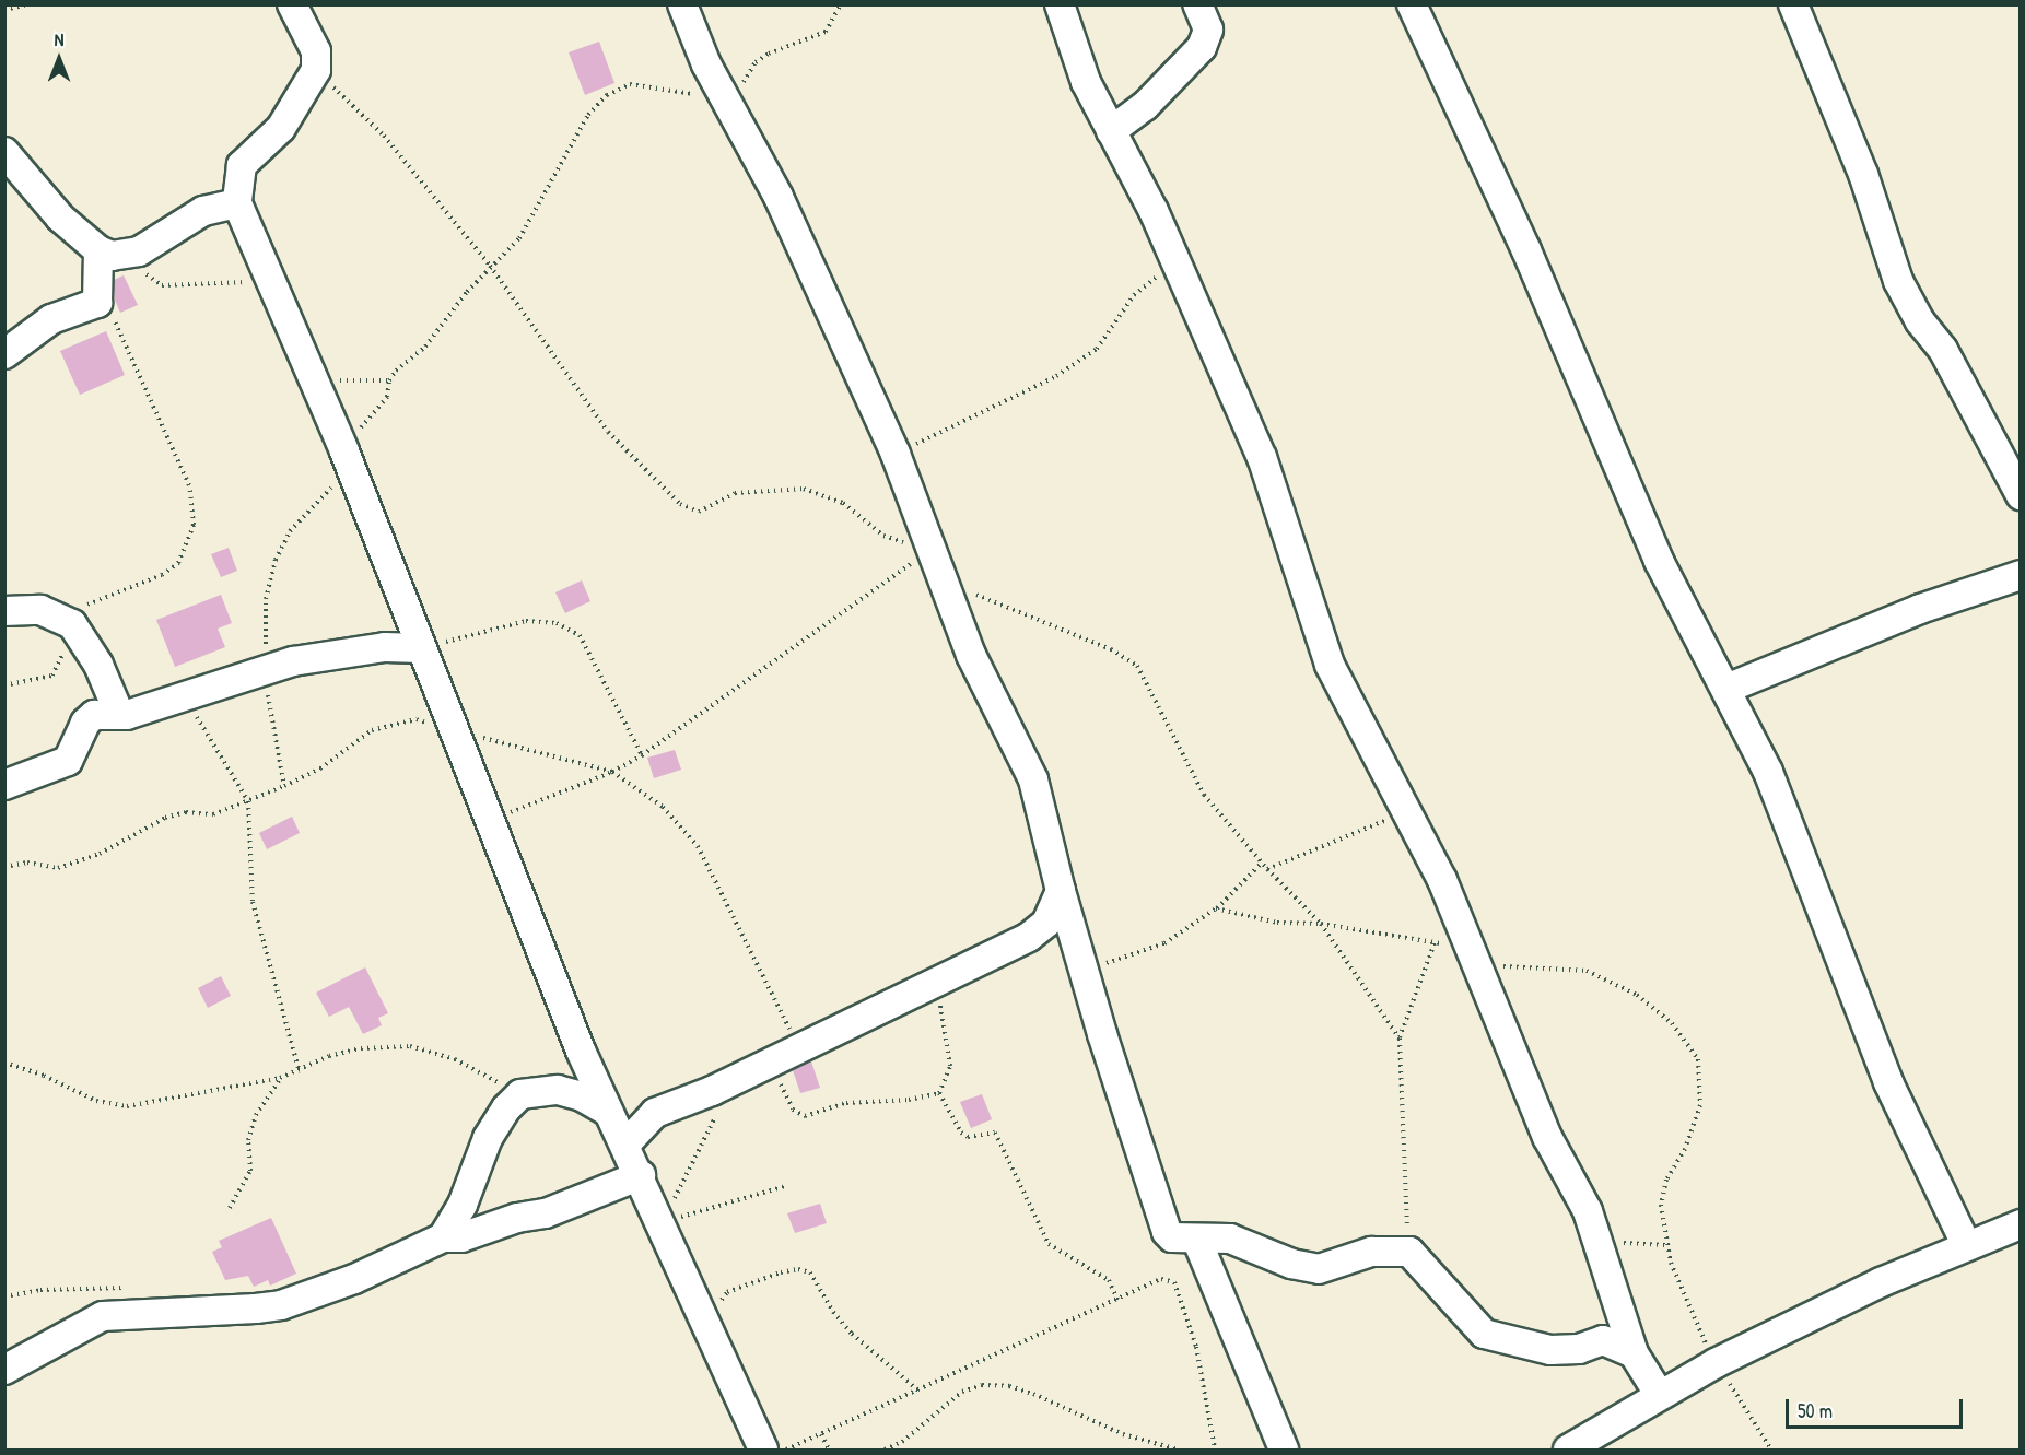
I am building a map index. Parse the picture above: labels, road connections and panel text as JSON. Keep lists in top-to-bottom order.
{
  "scale_bar": "50 m",
  "north": "top"
}
